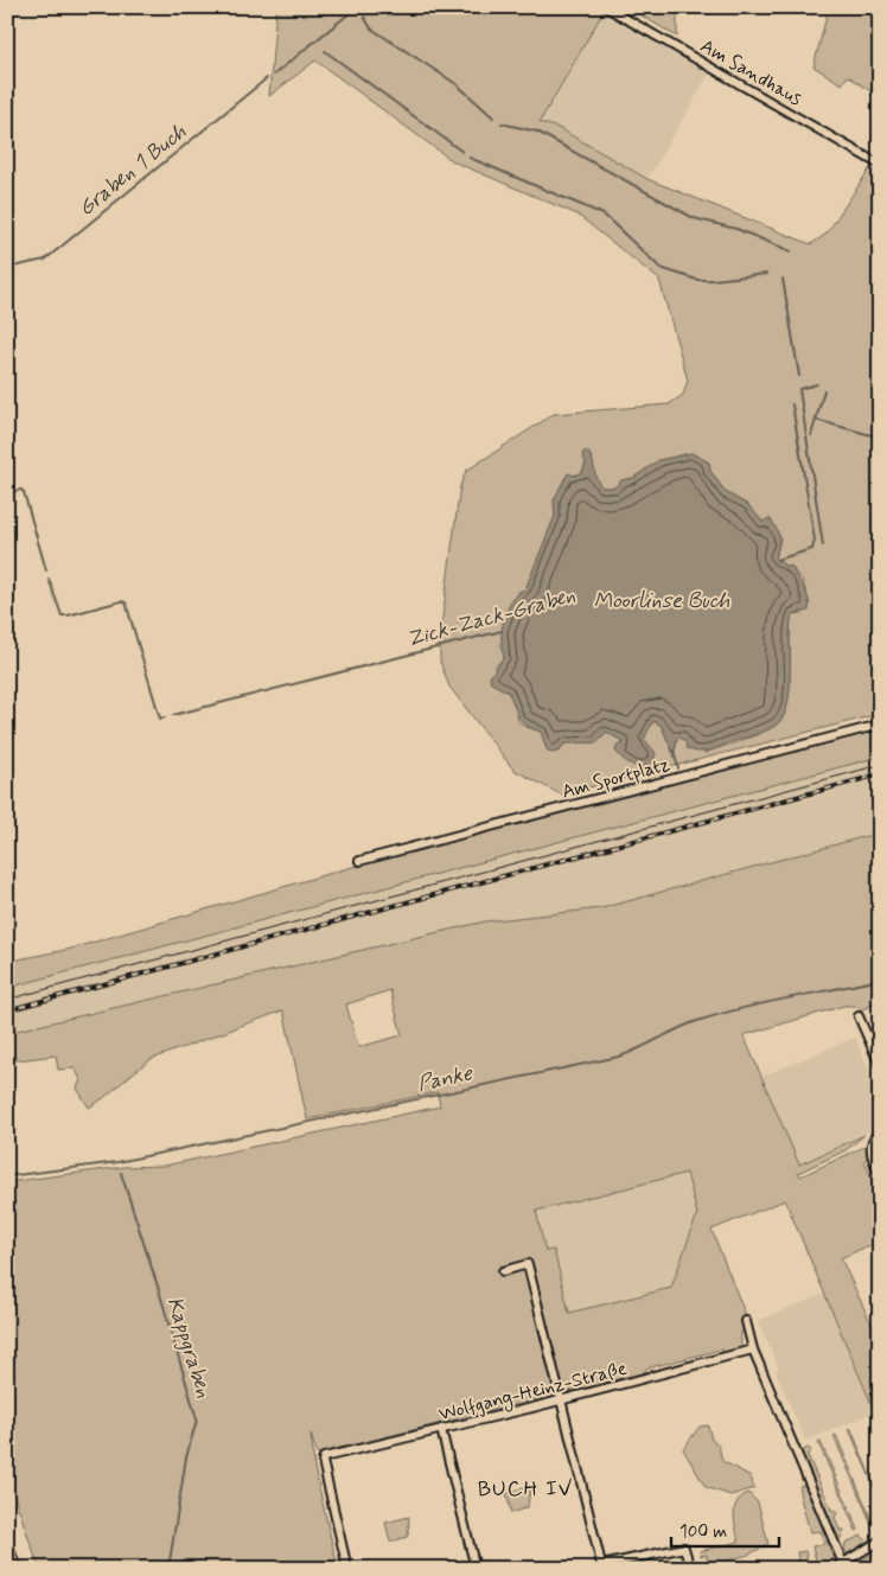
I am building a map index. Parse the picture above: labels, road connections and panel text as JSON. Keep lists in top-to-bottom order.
{
  "streets": {
    "street": ["Am Sandhaus", "Am Sportplatz", "Wolfgang-Heinz-Straße"]
  },
  "districts": ["BUCH IV"],
  "water": [
    "Graben 1 Buch",
    "Moorlinse Buch",
    "Zick-Zack-Graben",
    "Panke",
    "Kappgraben"
  ],
  "scale_bar": "100 m"
}
